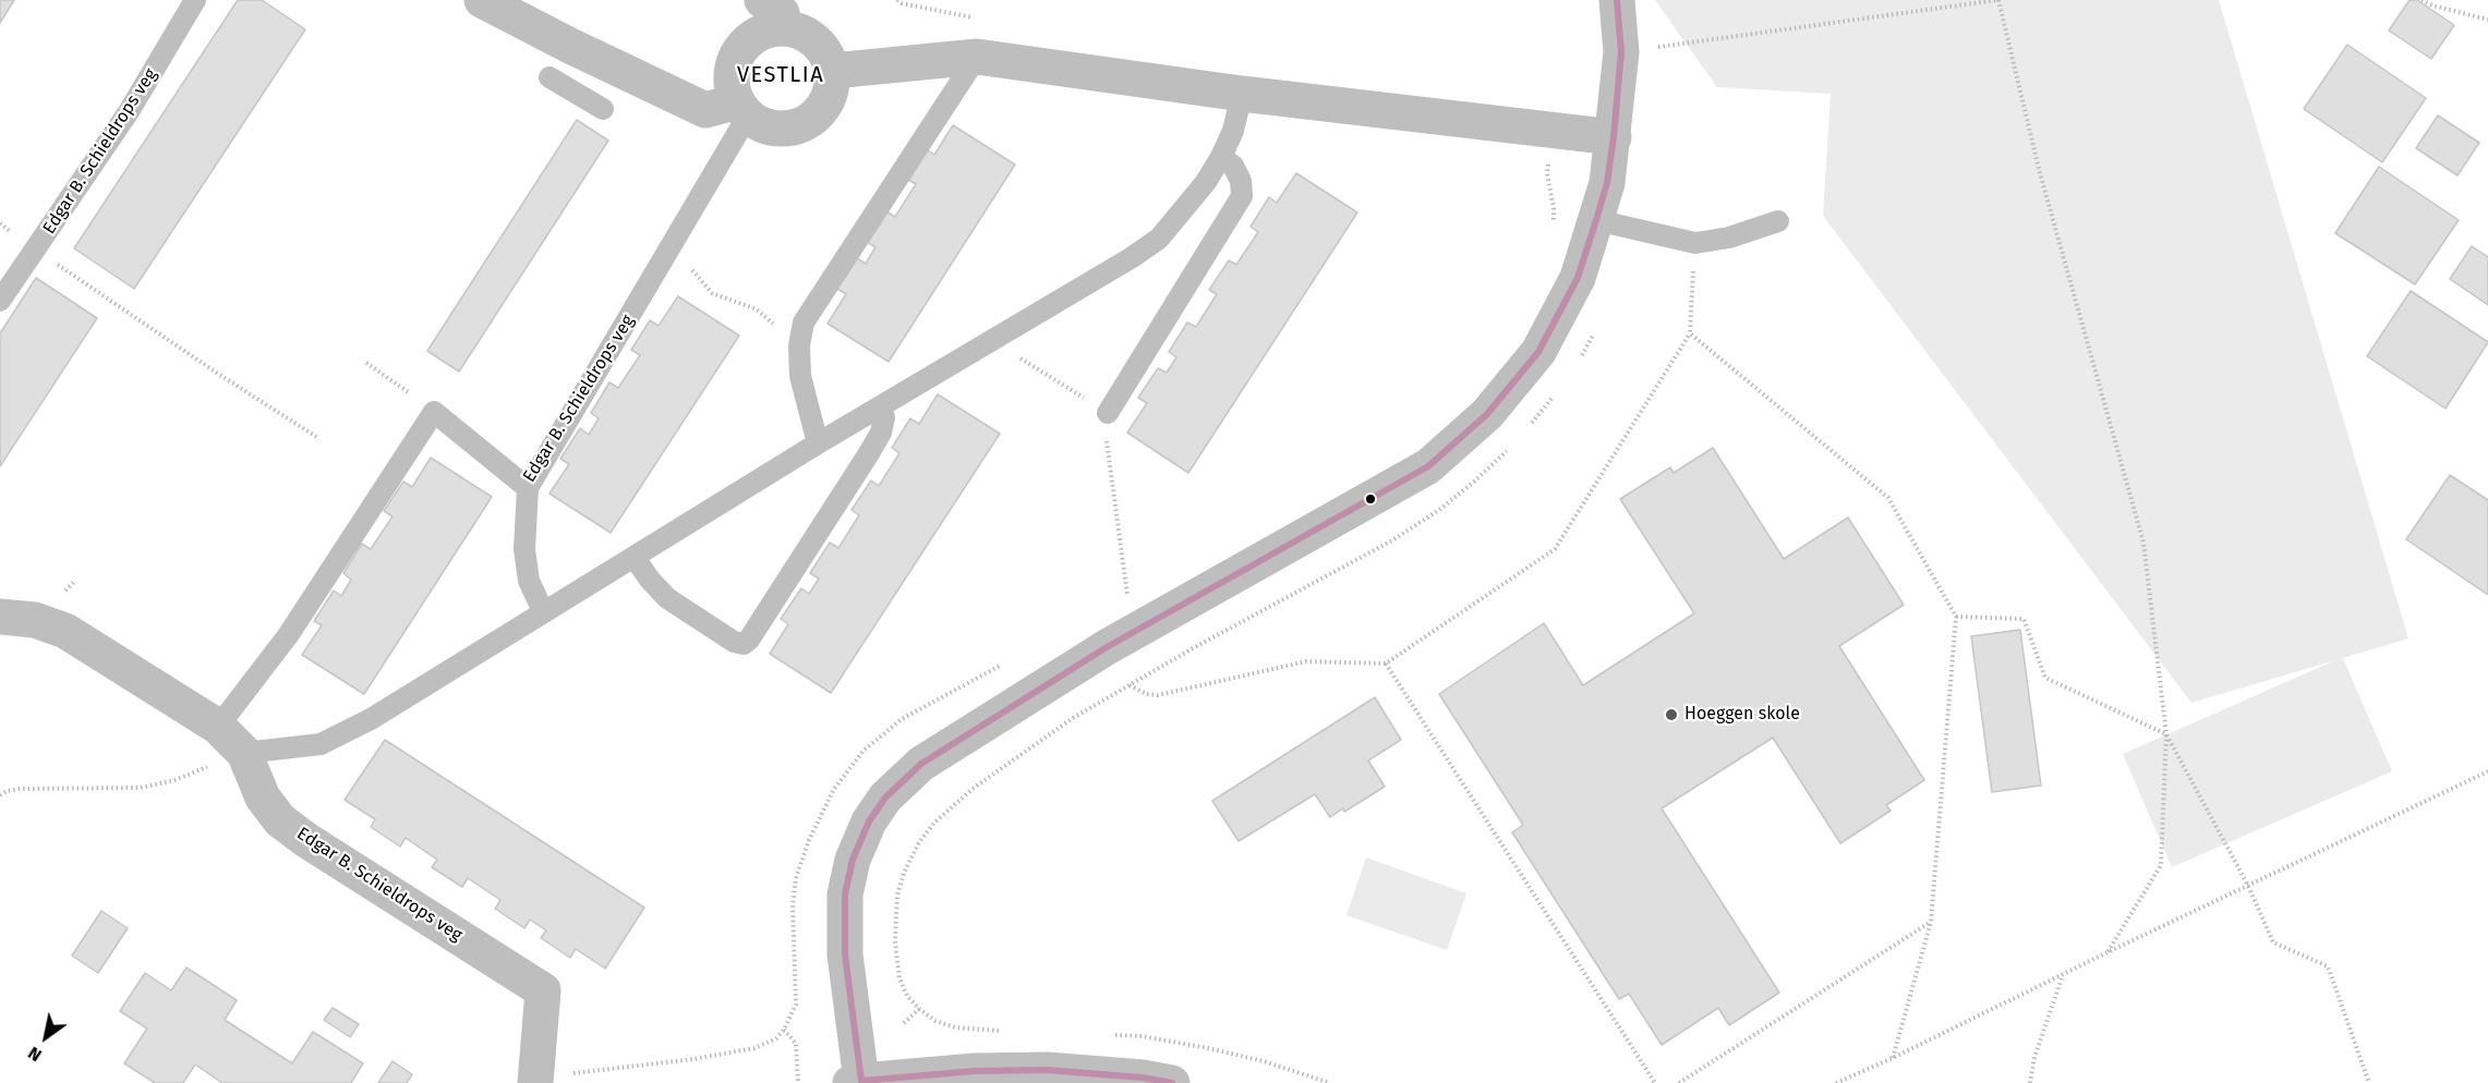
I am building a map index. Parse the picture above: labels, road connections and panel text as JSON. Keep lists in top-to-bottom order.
{
  "streets": {
    "street": ["Edgar B. Schieldrops veg"]
  },
  "districts": ["VESTLIA"],
  "places": ["Hoeggen skole"],
  "north": "bottom left"
}
